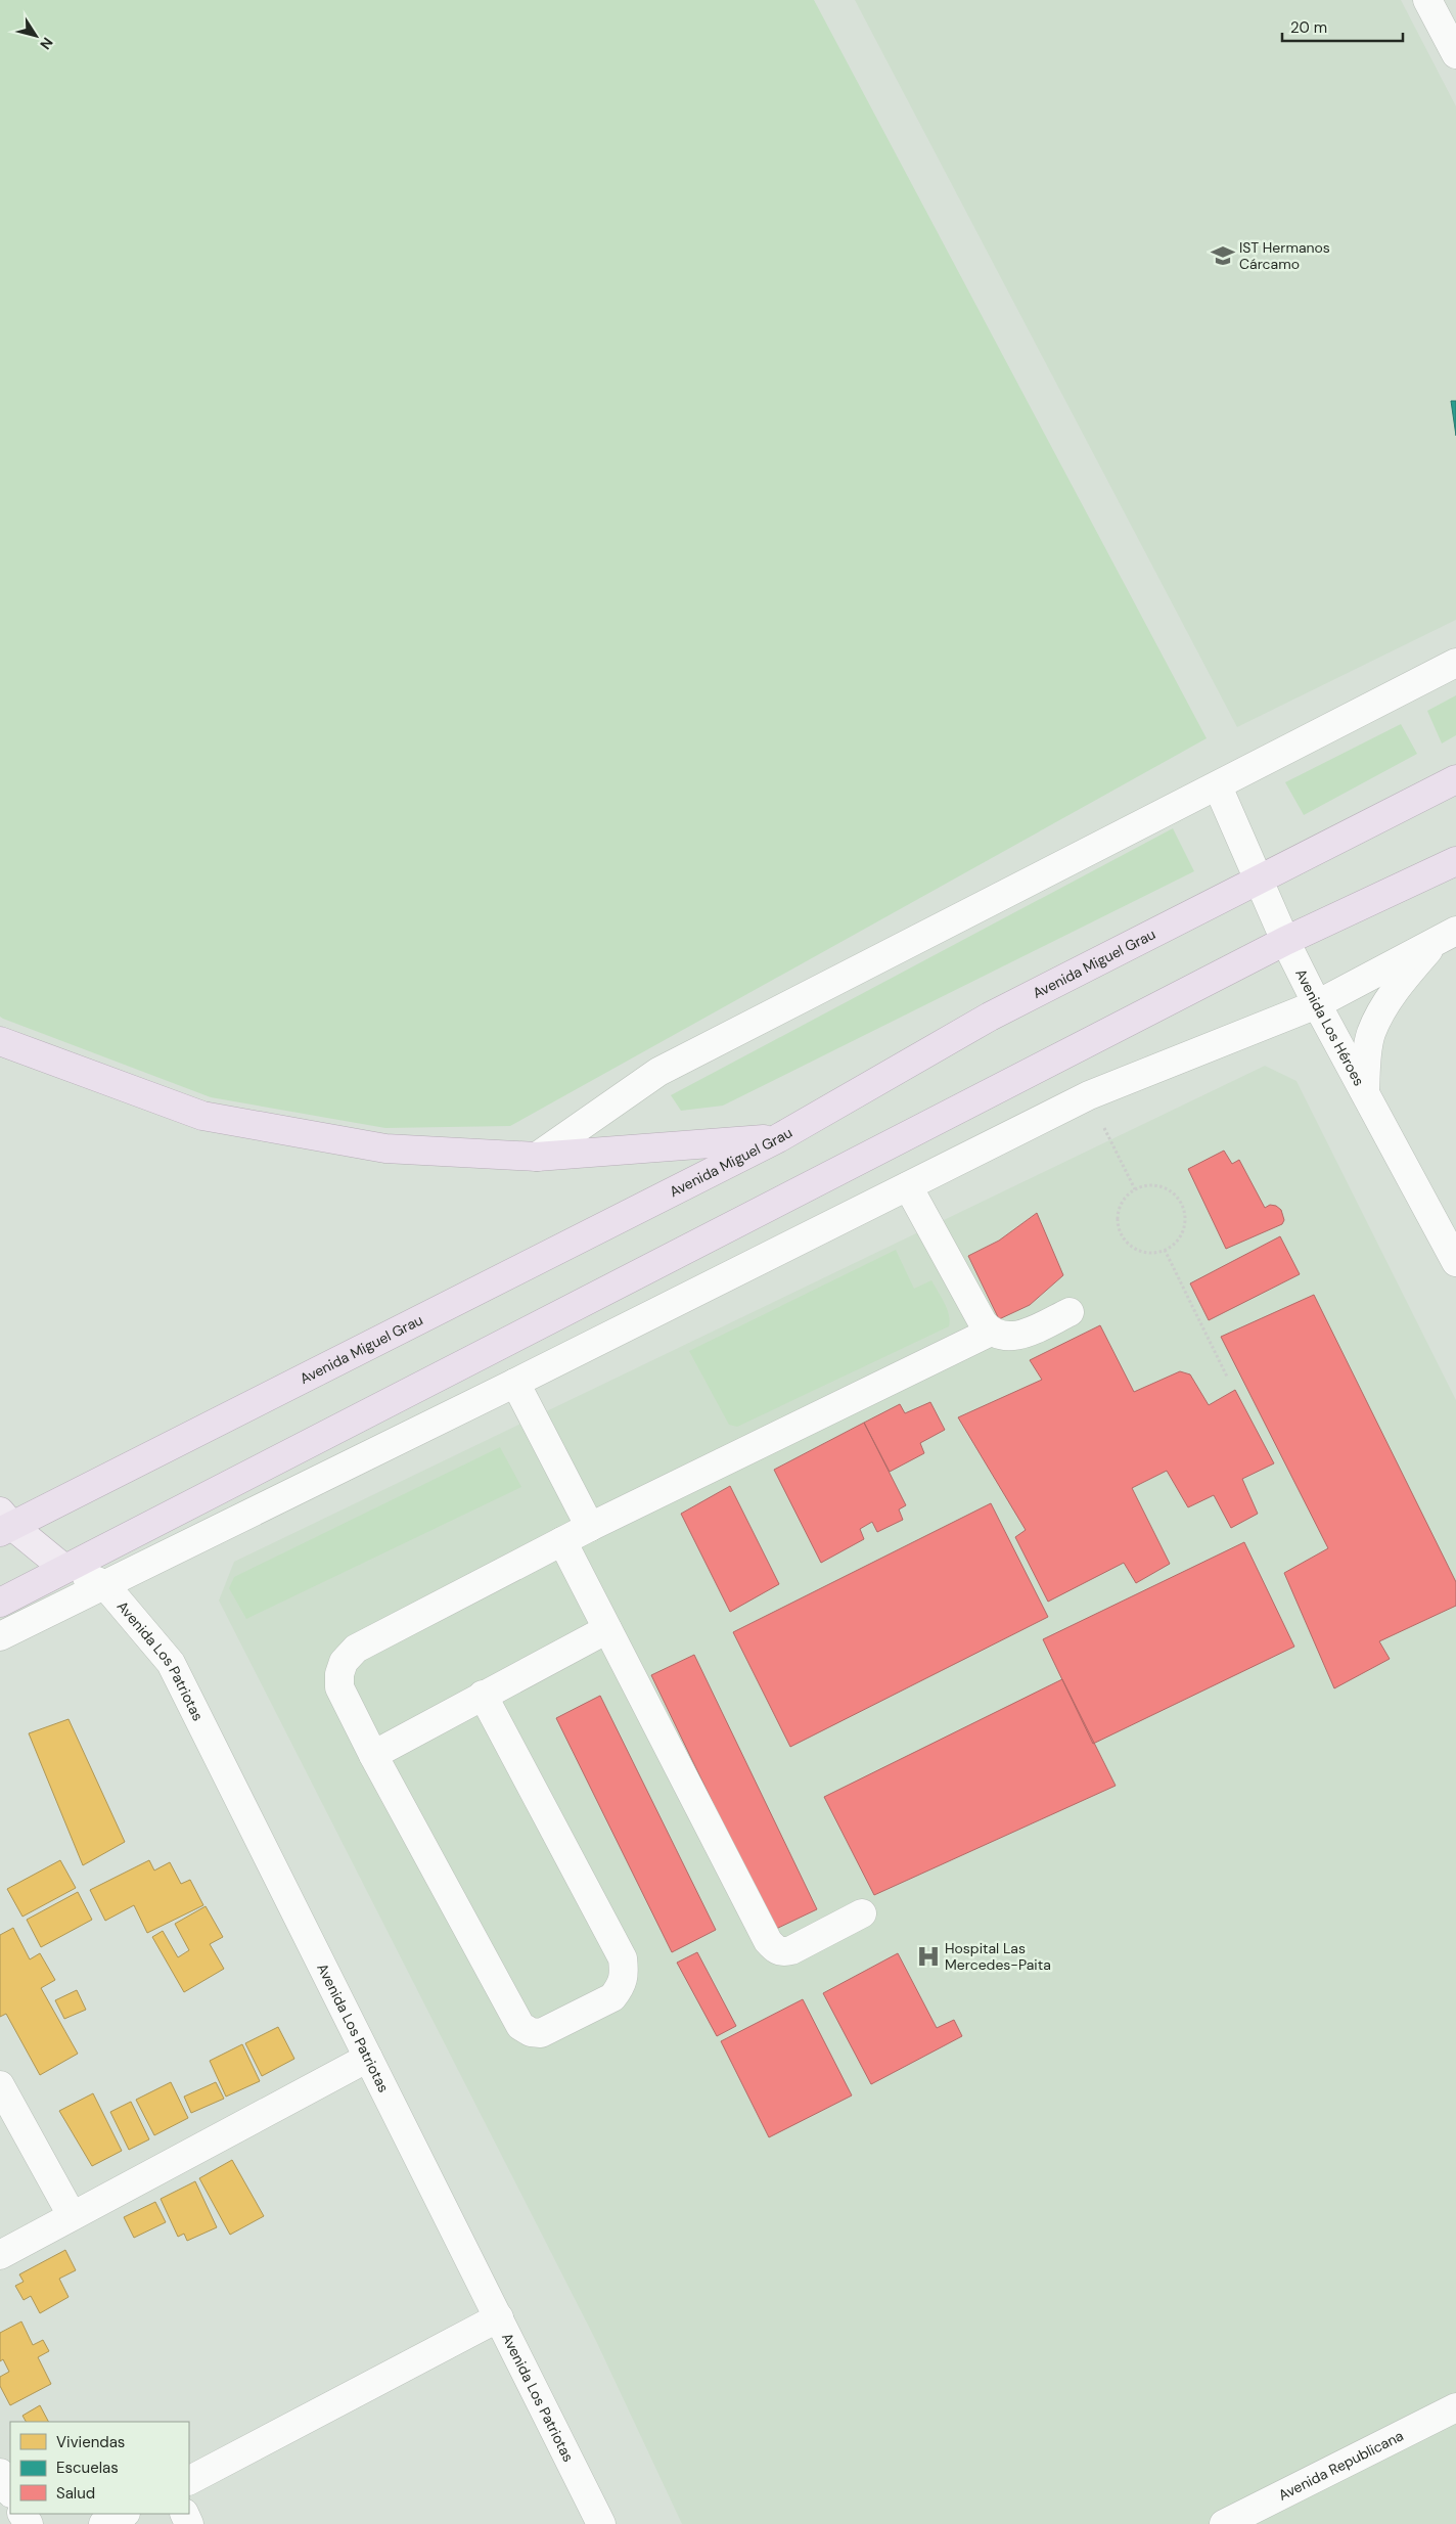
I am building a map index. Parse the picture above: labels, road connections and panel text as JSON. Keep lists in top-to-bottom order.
{
  "streets": {
    "highway": ["Avenida Miguel Grau"],
    "street": ["Avenida Los Héroes", "Avenida Los Patriotas", "Avenida Republicana"]
  },
  "crossings": [
    ["Avenida Miguel Grau", "Avenida Los Héroes"]
  ],
  "places": {
    "school or university": ["IST Hermanos Cárcamo"],
    "hospital": ["Hospital Las Mercedes-Paita"]
  },
  "legend": ["Viviendas", "Escuelas", "Salud"],
  "scale_bar": "20 m",
  "north": "bottom right"
}
